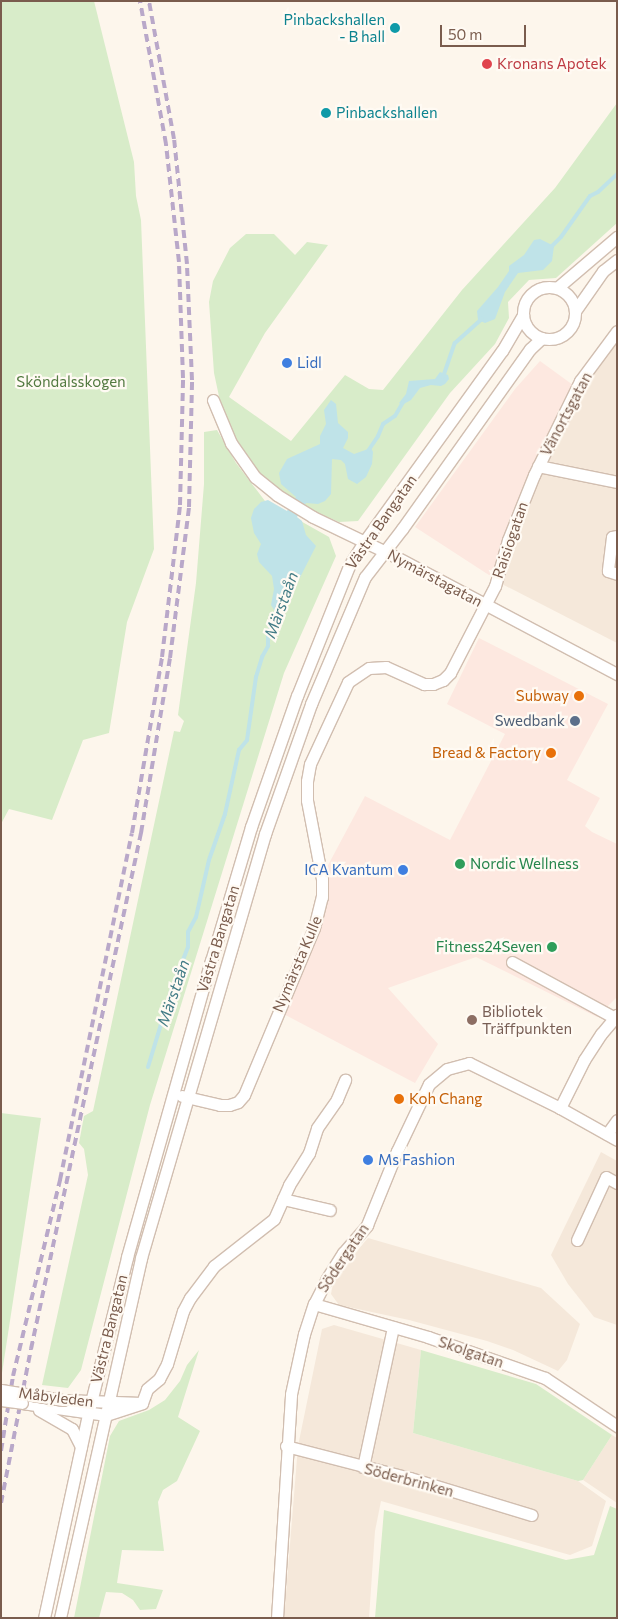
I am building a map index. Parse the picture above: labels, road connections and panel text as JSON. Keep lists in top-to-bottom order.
{
  "streets": {
    "street": [
      "Vänortsgatan",
      "Västra Bangatan",
      "Raisiogatan",
      "Nymärstagatan",
      "Nymärsta Kulle",
      "Södergatan",
      "Skolgatan",
      "Måbyleden",
      "Söderbrinken"
    ]
  },
  "crossings": [
    ["Vänortsgatan", "Raisiogatan"],
    ["Västra Bangatan", "Nymärstagatan"],
    ["Västra Bangatan", "Nymärsta Kulle"],
    ["Västra Bangatan", "Måbyleden"],
    ["Raisiogatan", "Nymärstagatan"],
    ["Raisiogatan", "Nymärsta Kulle"],
    ["Nymärstagatan", "Nymärsta Kulle"],
    ["Södergatan", "Skolgatan"],
    ["Södergatan", "Söderbrinken"]
  ],
  "water": ["Märstaån"],
  "parks": ["Sköndalsskogen"],
  "places": [
    "Pinbackshallen - B hall",
    "Kronans Apotek",
    "Pinbackshallen",
    "Lidl",
    "Subway",
    "Swedbank",
    "Bread & Factory",
    "Nordic Wellness",
    "ICA Kvantum",
    "Fitness24Seven",
    "Bibliotek Träffpunkten",
    "Koh Chang",
    "Ms Fashion"
  ],
  "scale_bar": "50 m"
}
